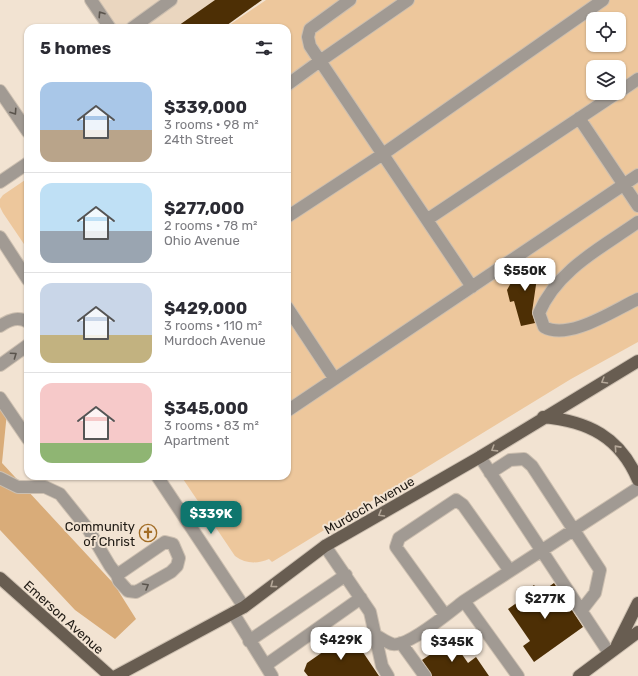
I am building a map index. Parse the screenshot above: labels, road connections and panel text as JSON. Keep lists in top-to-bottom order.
{
  "streets": {
    "main road": ["Murdoch Avenue", "Emerson Avenue"]
  },
  "one_way": ["Murdoch Avenue"],
  "places": {
    "church": ["Community of Christ"]
  },
  "page": {
    "heading": "5 homes",
    "list": [
      {
        "name": "$339,000",
        "note": "3 rooms · 98 m² · 24th Street"
      },
      {
        "name": "$277,000",
        "note": "2 rooms · 78 m² · Ohio Avenue"
      },
      {
        "name": "$429,000",
        "note": "3 rooms · 110 m² · Murdoch Avenue"
      },
      {
        "name": "$345,000",
        "note": "3 rooms · 83 m² · Apartment"
      }
    ],
    "price": [
      "$550K",
      "$339K",
      "$277K",
      "$429K",
      "$345K"
    ]
  }
}
